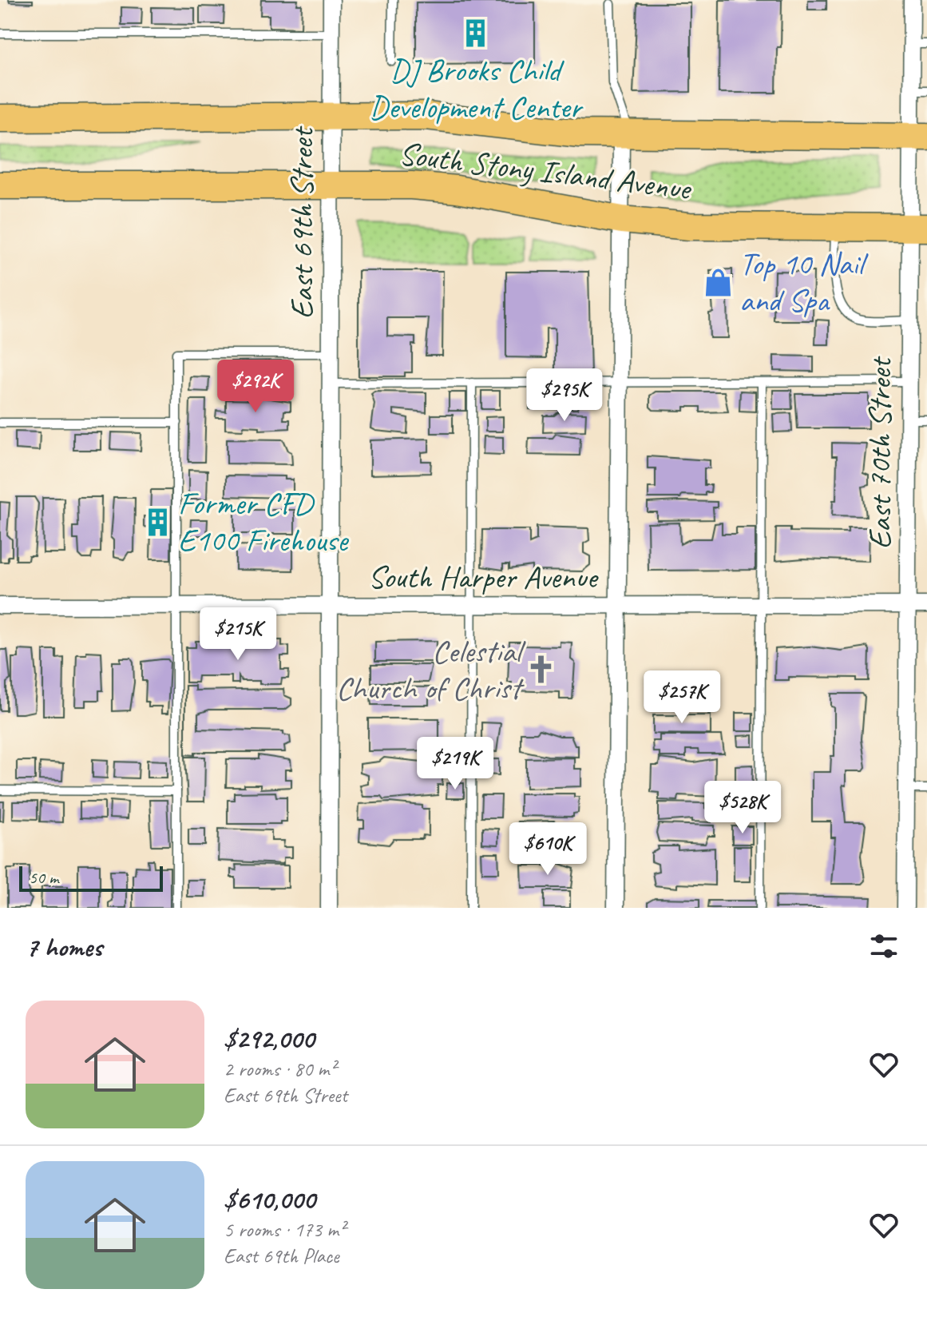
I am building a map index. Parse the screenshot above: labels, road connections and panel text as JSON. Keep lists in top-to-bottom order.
{
  "streets": {
    "highway": ["South Stony Island Avenue"],
    "street": ["East 69th Street", "East 70th Street", "South Harper Avenue"]
  },
  "crossings": [
    ["South Stony Island Avenue", "East 69th Street"],
    ["South Stony Island Avenue", "East 70th Street"],
    ["East 69th Street", "South Harper Avenue"],
    ["East 70th Street", "South Harper Avenue"]
  ],
  "places": {
    "building": ["DJ Brooks Child Development Center", "Former CFD E100 Firehouse"],
    "shop": ["Top 10 Nail and Spa"],
    "church": ["Celestial Church of Christ"]
  },
  "scale_bar": "50 m",
  "page": {
    "price": [
      "$292K",
      "$295K",
      "$215K",
      "$257K",
      "$219K",
      "$528K",
      "$610K"
    ],
    "scale": "50 m",
    "heading": "7 homes",
    "list": [
      {
        "name": "$292,000",
        "note": "2 rooms · 80 m² · East 69th Street"
      },
      {
        "name": "$610,000",
        "note": "5 rooms · 173 m² · East 69th Place"
      }
    ]
  }
}
